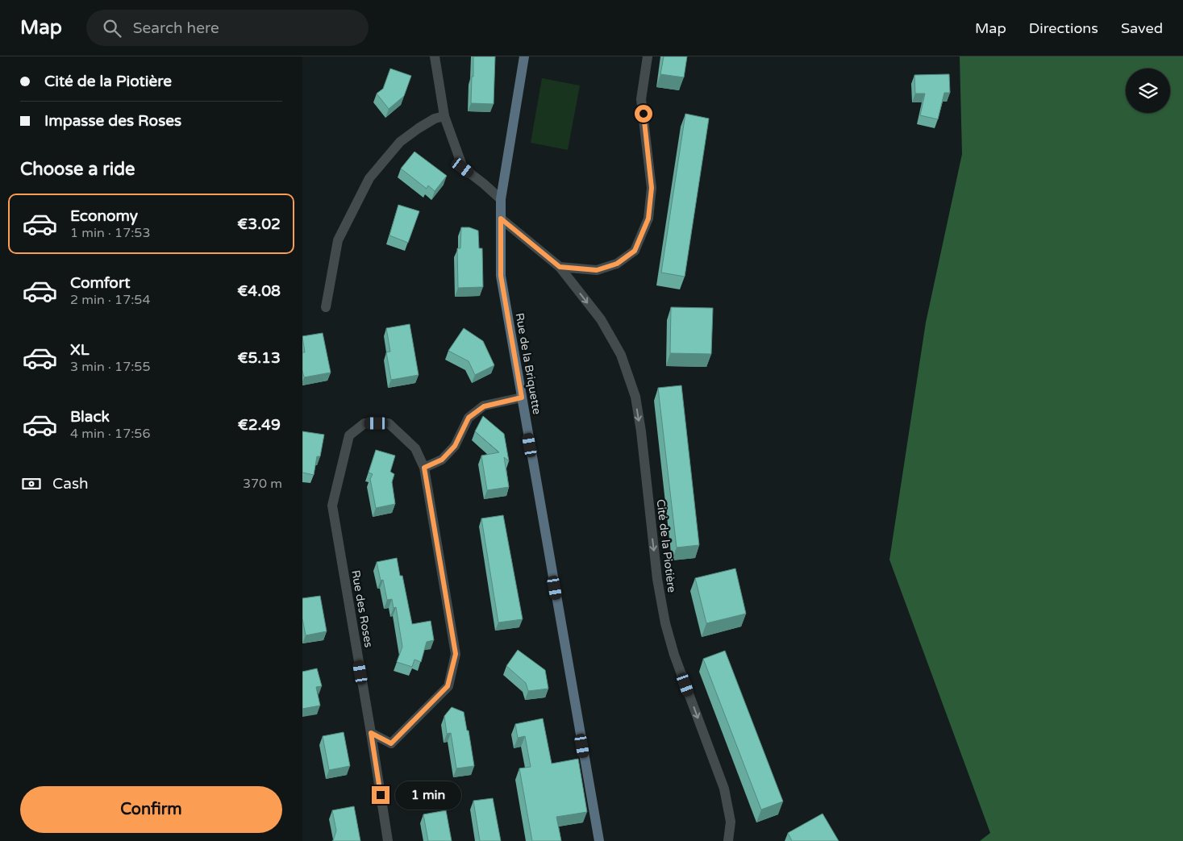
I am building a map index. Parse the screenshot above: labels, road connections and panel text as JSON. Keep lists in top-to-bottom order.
{
  "streets": {
    "main road": ["Rue de la Briquette"],
    "street": ["Cité de la Piotière", "Rue des Roses"]
  },
  "crossings": [
    ["Rue de la Briquette", "Cité de la Piotière"]
  ],
  "one_way": ["Cité de la Piotière"],
  "page": {
    "header": "Map",
    "search": "Search here",
    "nav": ["Map", "Directions", "Saved"],
    "banner": ["Cité de la Piotière", "Impasse des Roses"],
    "heading": "Choose a ride",
    "list": [
      {
        "name": "Economy",
        "note": "1 min · 17:53",
        "value": "€3.02"
      },
      {
        "name": "Comfort",
        "note": "2 min · 17:54",
        "value": "€4.08"
      },
      {
        "name": "XL",
        "note": "3 min · 17:55",
        "value": "€5.13"
      },
      {
        "name": "Black",
        "note": "4 min · 17:56",
        "value": "€2.49"
      }
    ],
    "pay": ["Cash", "370 m"],
    "buttons": "Confirm",
    "bubble": "1 min"
  }
}
